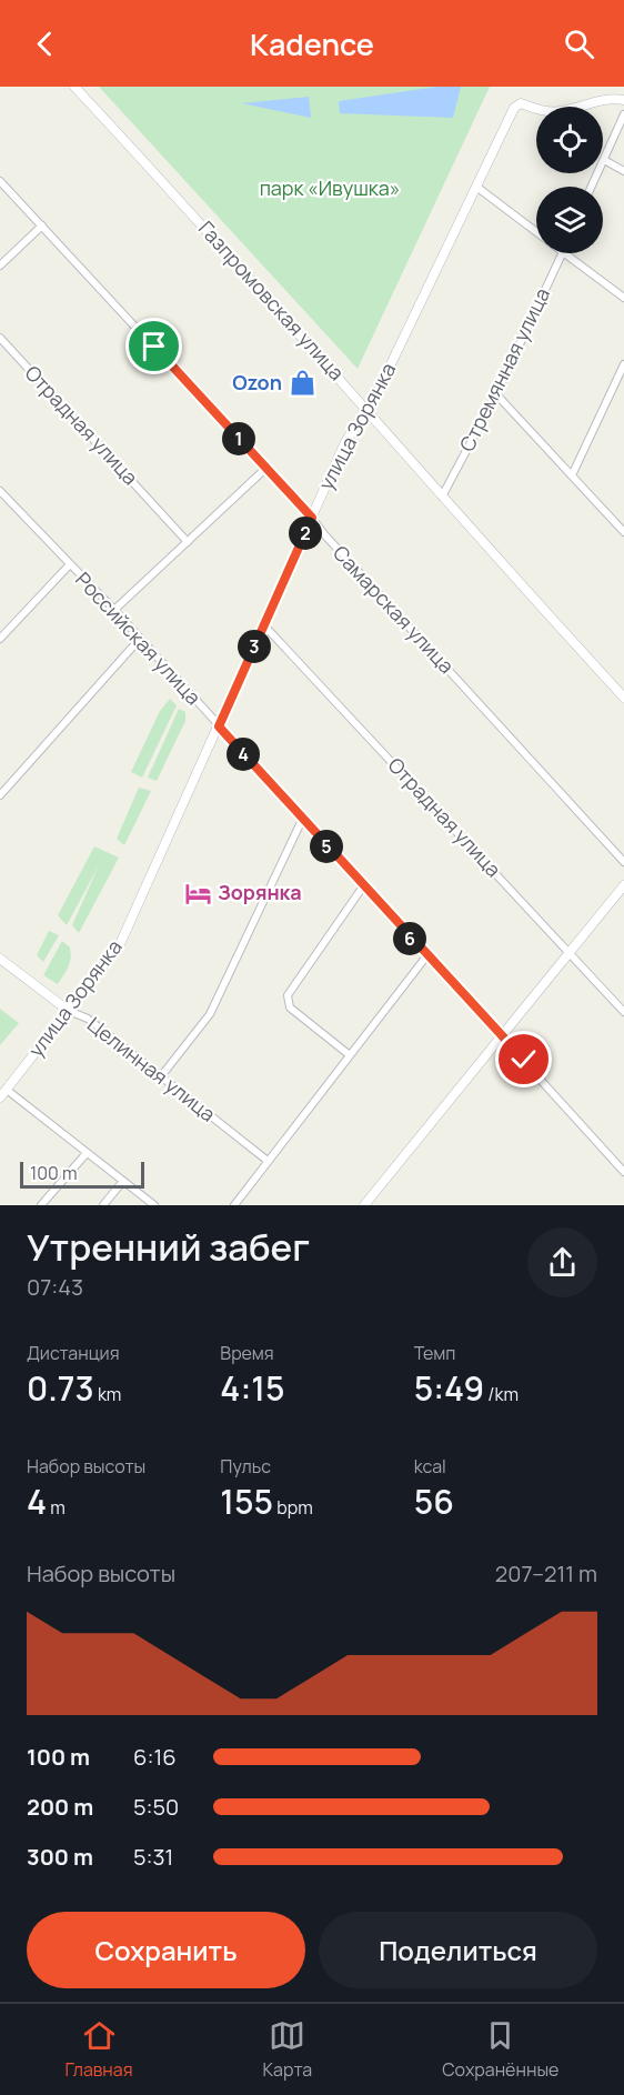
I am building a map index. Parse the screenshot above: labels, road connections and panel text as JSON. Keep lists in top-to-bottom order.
{
  "streets": {
    "street": [
      "Газпромовская улица",
      "Стремянная улица",
      "Отрадная улица",
      "улица Зорянка",
      "Самарская улица",
      "Российская улица",
      "Целинная улица"
    ]
  },
  "crossings": [
    ["Газпромовская улица", "Стремянная улица"],
    ["Газпромовская улица", "улица Зорянка"],
    ["Отрадная улица", "улица Зорянка"],
    ["улица Зорянка", "Самарская улица"],
    ["улица Зорянка", "Российская улица"],
    ["улица Зорянка", "Целинная улица"]
  ],
  "parks": ["парк «Ивушка»"],
  "places": {
    "shop": ["Ozon"],
    "hotel": ["Зорянка"]
  },
  "scale_bar": "100 m",
  "page": {
    "header": "Kadence",
    "pins": [
      "1",
      "2",
      "3",
      "4",
      "5",
      "6"
    ],
    "scale": "100 m",
    "heading": ["Утренний забег", "07:43"],
    "stats": [
      ["Дистанция", "0.73 km"],
      ["Время", "4:15"],
      ["Темп", "5:49 /km"],
      ["Набор высоты", "4 m"],
      ["Пульс", "155 bpm"],
      ["kcal", "56"]
    ],
    "chart": ["Набор высоты", "207–211 m"],
    "list": [
      {
        "name": "100 m",
        "note": "6:16"
      },
      {
        "name": "200 m",
        "note": "5:50"
      },
      {
        "name": "300 m",
        "note": "5:31"
      }
    ],
    "buttons": ["Сохранить", "Поделиться"],
    "tabs": ["Главная", "Карта", "Сохранённые"]
  }
}
